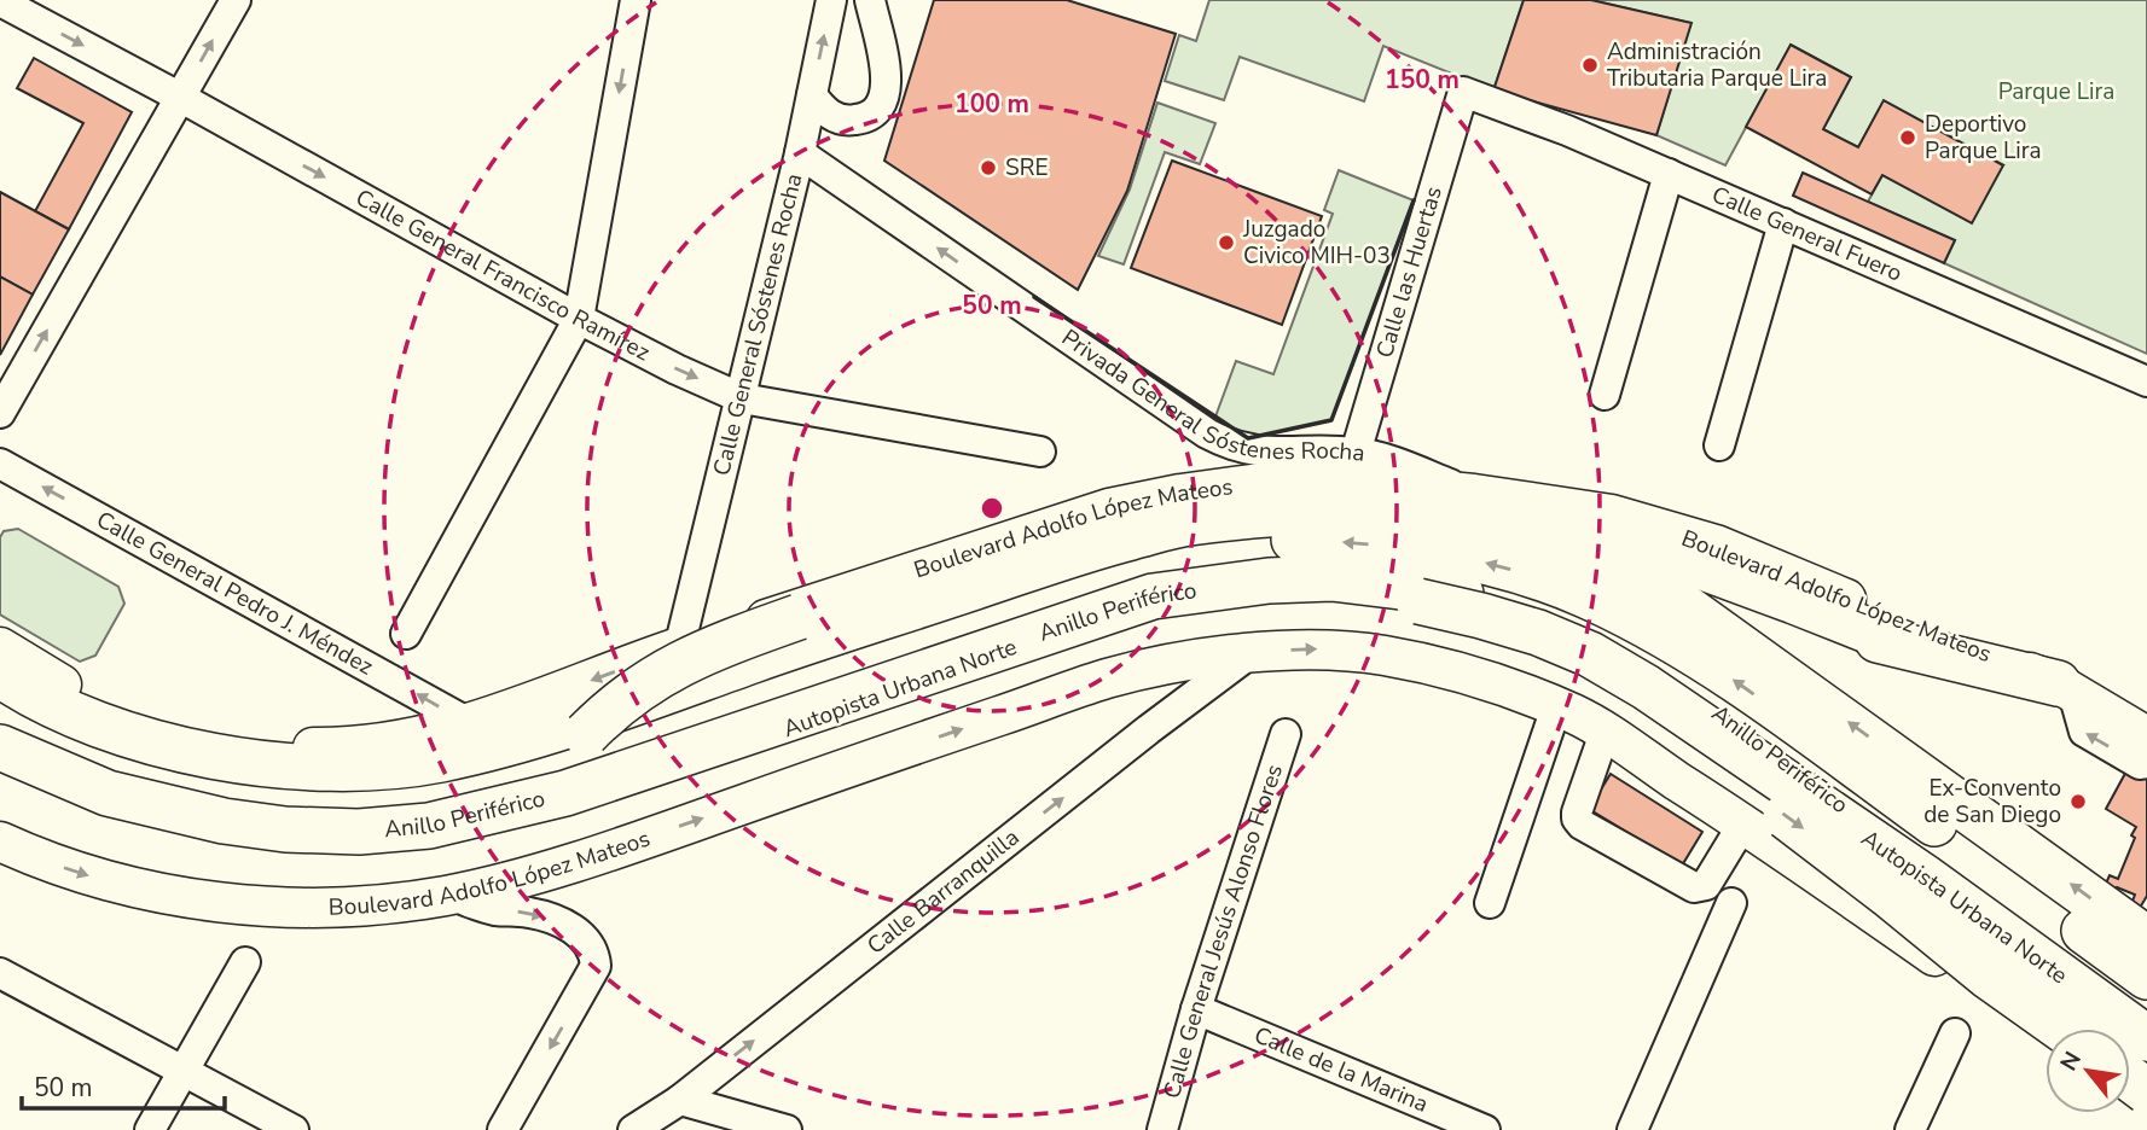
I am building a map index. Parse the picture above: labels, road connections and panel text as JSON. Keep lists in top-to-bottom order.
{
  "streets": {
    "highway": ["Anillo Periférico", "Autopista Urbana Norte"],
    "main road": ["Boulevard Adolfo López Mateos"],
    "street": [
      "Calle General Fuero",
      "Calle las Huertas",
      "Calle General Francisco Ramírez",
      "Calle General Sóstenes Rocha",
      "Privada General Sóstenes Rocha",
      "Calle General Pedro J. Méndez",
      "Calle Barranquilla",
      "Calle General Jesús Alonso Flores",
      "Calle de la Marina"
    ]
  },
  "crossings": [
    ["Calle General Fuero", "Calle las Huertas"],
    ["Calle las Huertas", "Privada General Sóstenes Rocha"],
    ["Calle General Francisco Ramírez", "Calle General Sóstenes Rocha"],
    ["Calle General Sóstenes Rocha", "Privada General Sóstenes Rocha"],
    ["Calle General Sóstenes Rocha", "Boulevard Adolfo López Mateos"],
    ["Privada General Sóstenes Rocha", "Boulevard Adolfo López Mateos"],
    ["Boulevard Adolfo López Mateos", "Calle General Pedro J. Méndez"],
    ["Boulevard Adolfo López Mateos", "Calle Barranquilla"],
    ["Calle General Jesús Alonso Flores", "Calle de la Marina"]
  ],
  "one_way": [
    "Calle General Francisco Ramírez",
    "Privada General Sóstenes Rocha",
    "Calle General Pedro J. Méndez",
    "Calle Barranquilla"
  ],
  "parks": ["Parque Lira"],
  "places": [
    "Administración Tributaria Parque Lira",
    "Deportivo Parque Lira",
    "SRE",
    "Juzgado Civico MIH-03",
    "Ex-Convento de San Diego"
  ],
  "scale_bar": "50 m",
  "north": "top left",
  "rings": ["150 m", "100 m", "50 m"]
}
